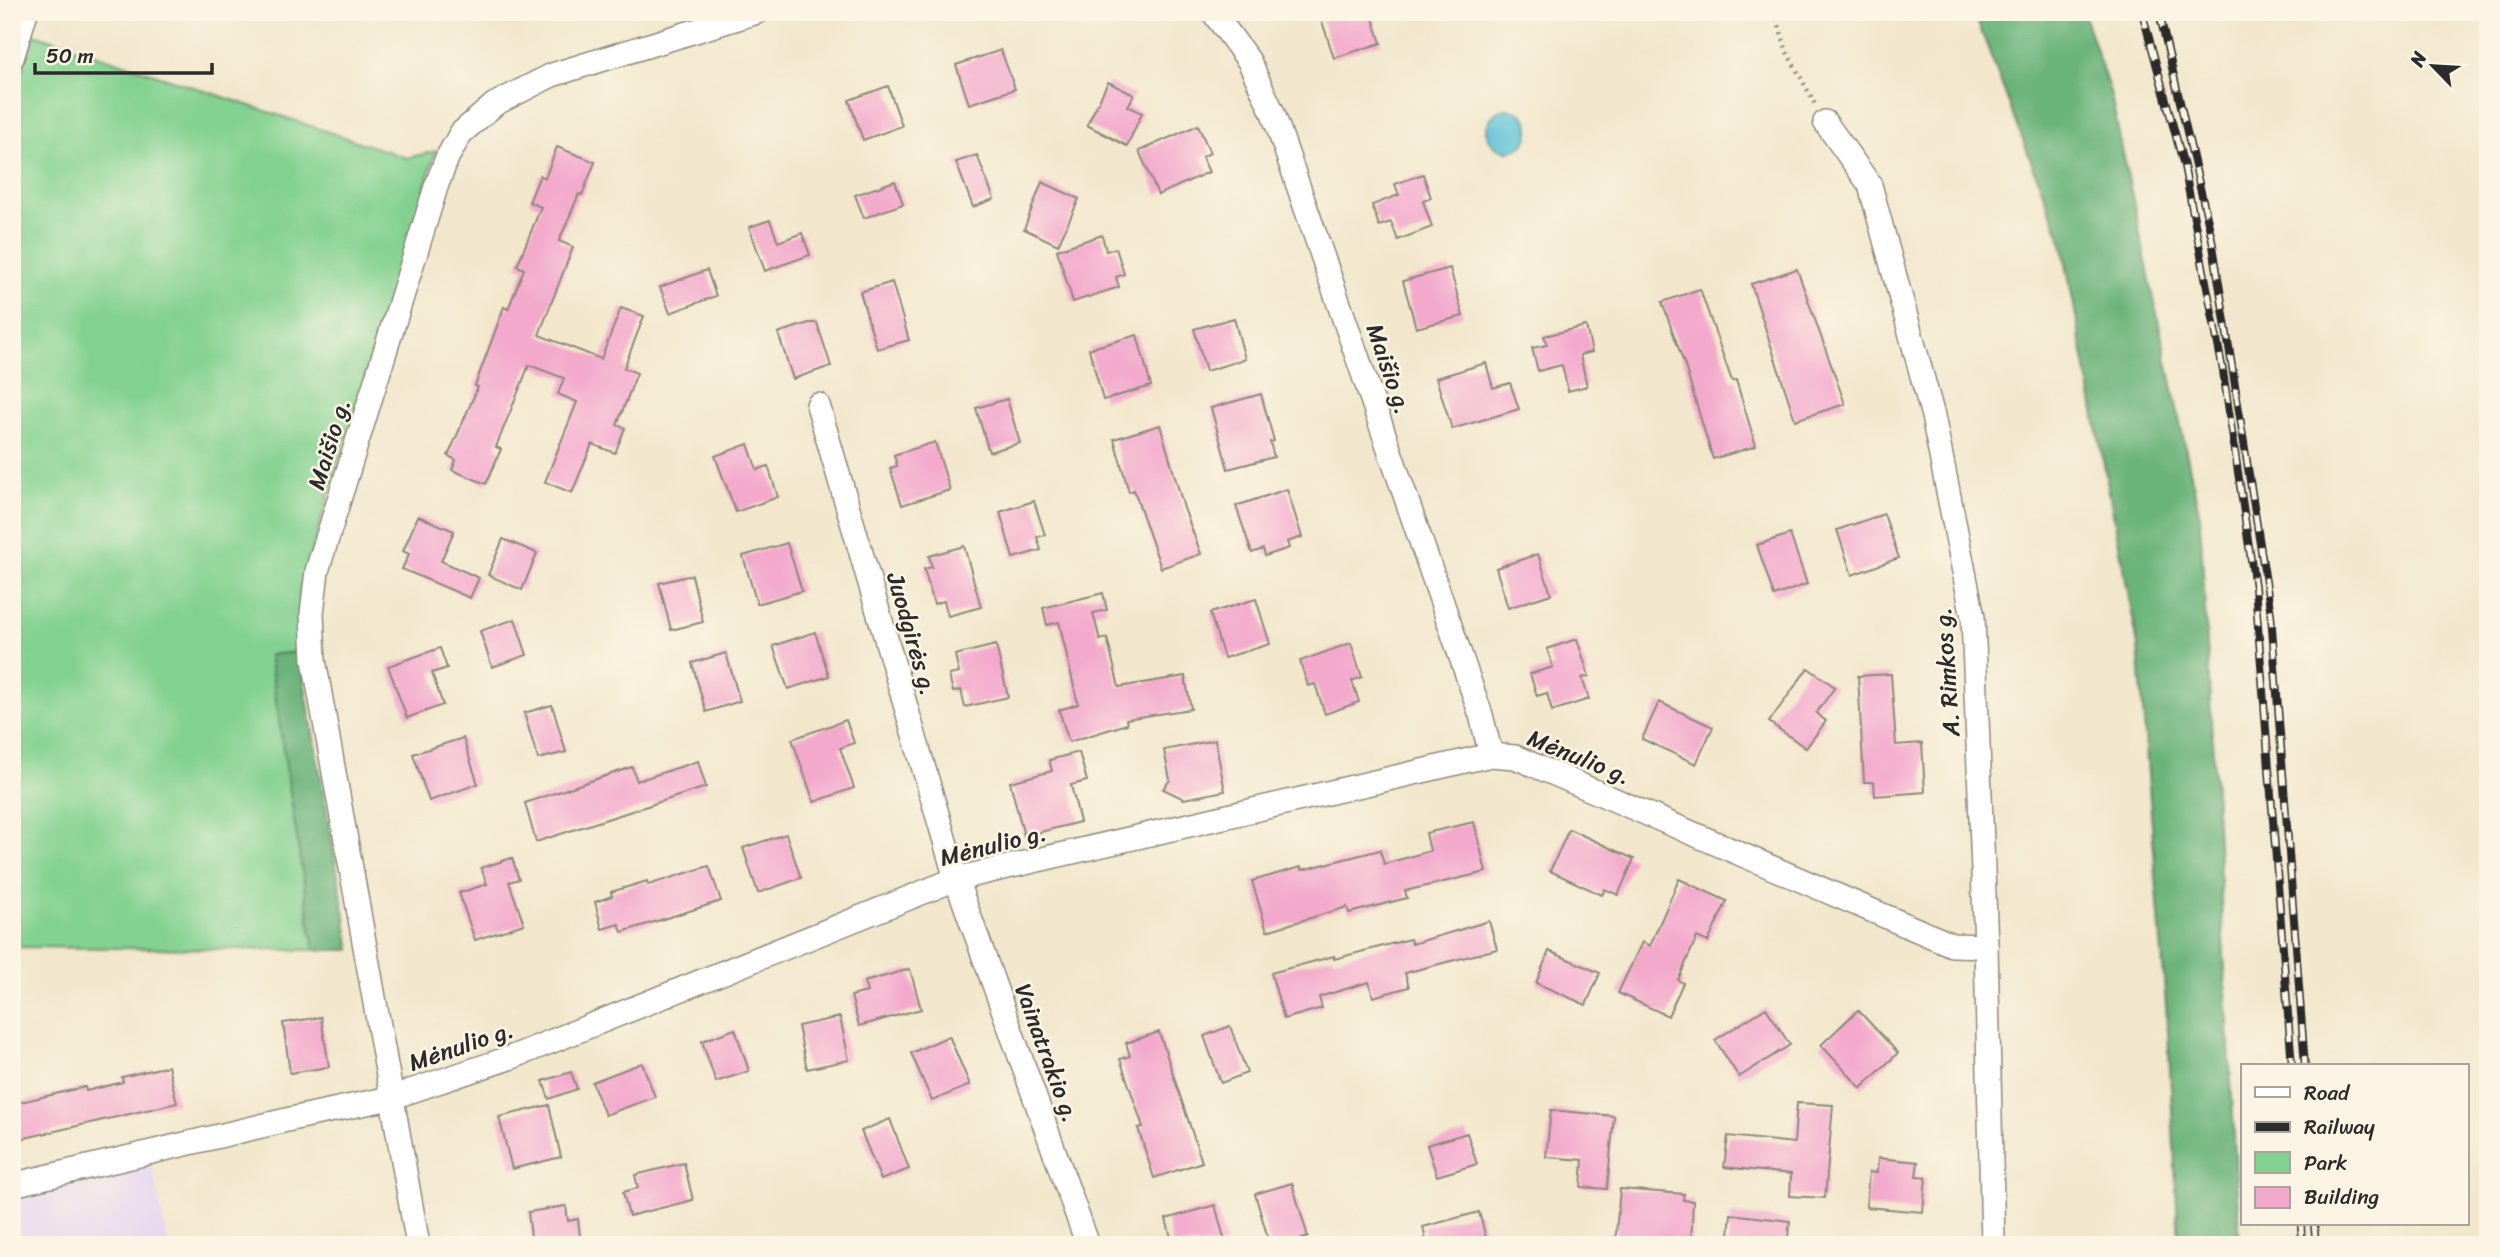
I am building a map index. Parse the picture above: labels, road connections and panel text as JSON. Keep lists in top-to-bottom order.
{
  "streets": {
    "street": [
      "Maišio g.",
      "Juodgirės g.",
      "A. Rimkos g.",
      "Mėnulio g.",
      "Vainatrakio g."
    ]
  },
  "crossings": [
    ["Maišio g.", "Mėnulio g."],
    ["Juodgirės g.", "Mėnulio g."],
    ["Juodgirės g.", "Vainatrakio g."],
    ["A. Rimkos g.", "Mėnulio g."],
    ["Mėnulio g.", "Vainatrakio g."]
  ],
  "legend": [
    "Road",
    "Railway",
    "Park",
    "Building"
  ],
  "scale_bar": "50 m",
  "north": "top left"
}
